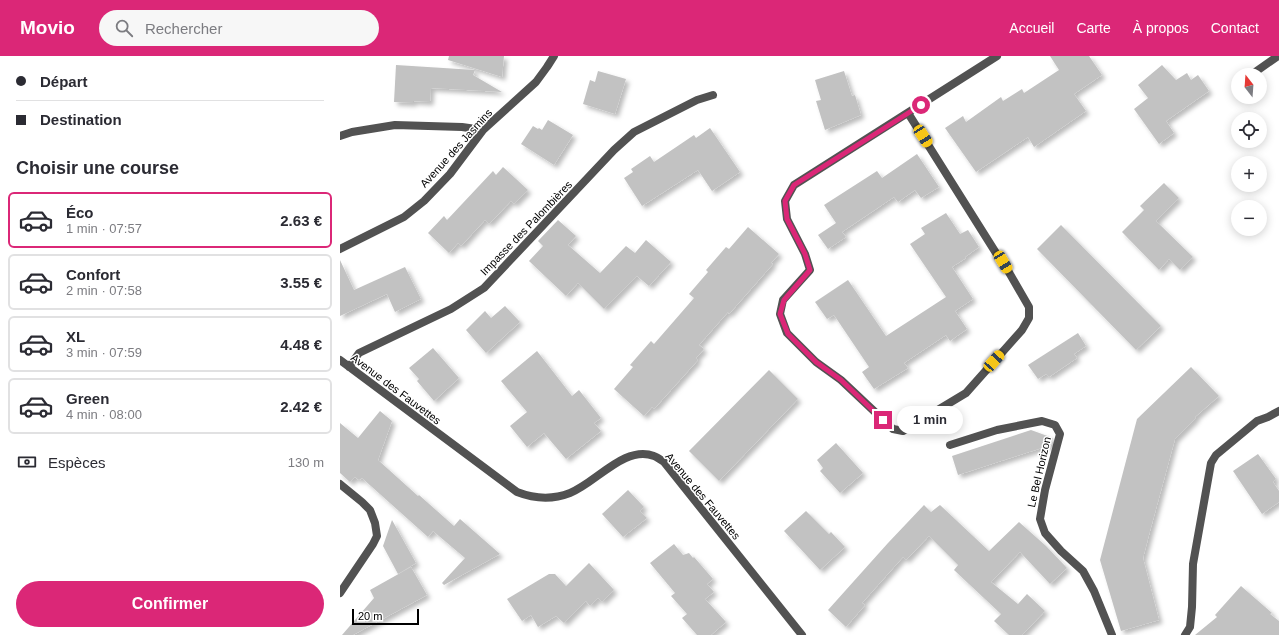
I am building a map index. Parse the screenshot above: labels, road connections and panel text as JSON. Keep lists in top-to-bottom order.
{
  "streets": {
    "street": [
      "Avenue des Jasmins",
      "Impasse des Palombières",
      "Avenue des Fauvettes",
      "Le Bel Horizon"
    ]
  },
  "crossings": [
    ["Impasse des Palombières", "Avenue des Fauvettes"]
  ],
  "scale_bar": "20 m",
  "north": "top",
  "page": {
    "header": "Movio",
    "search": "Rechercher",
    "nav": [
      "Accueil",
      "Carte",
      "À propos",
      "Contact"
    ],
    "banner": ["Départ", "Destination"],
    "map_buttons": ["+", "−"],
    "heading": "Choisir une course",
    "list": [
      {
        "name": "Éco",
        "note": "1 min · 07:57",
        "value": "2.63 €"
      },
      {
        "name": "Confort",
        "note": "2 min · 07:58",
        "value": "3.55 €"
      },
      {
        "name": "XL",
        "note": "3 min · 07:59",
        "value": "4.48 €"
      },
      {
        "name": "Green",
        "note": "4 min · 08:00",
        "value": "2.42 €"
      }
    ],
    "bubble": "1 min",
    "pay": ["Espèces", "130 m"],
    "buttons": "Confirmer",
    "scale": "20 m"
  }
}
